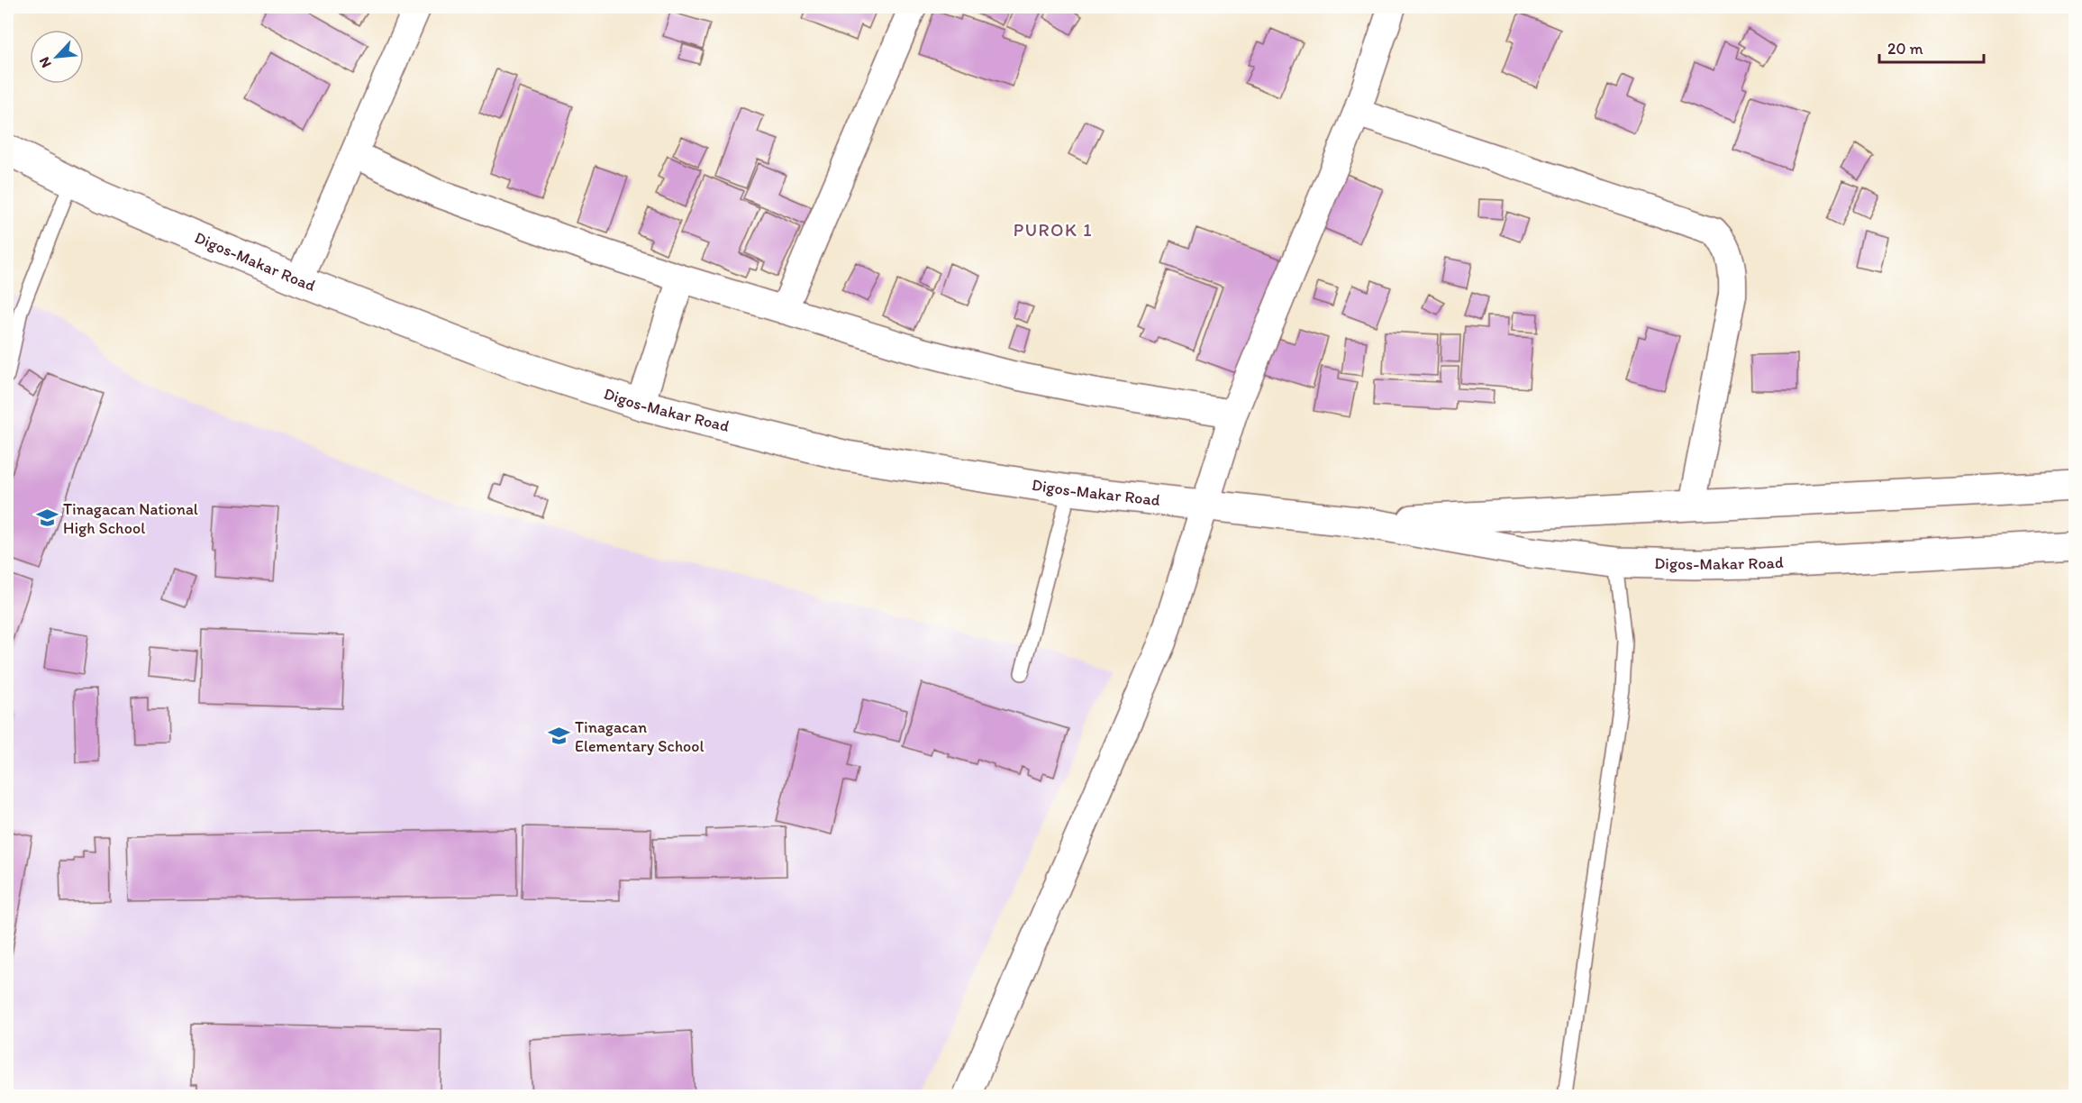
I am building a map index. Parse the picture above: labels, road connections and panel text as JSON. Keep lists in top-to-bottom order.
{
  "streets": {
    "highway": ["Digos-Makar Road"]
  },
  "districts": ["PUROK 1"],
  "places": {
    "school or university": ["Tinagacan National High School", "Tinagacan Elementary School"]
  },
  "scale_bar": "20 m",
  "north": "bottom left"
}
